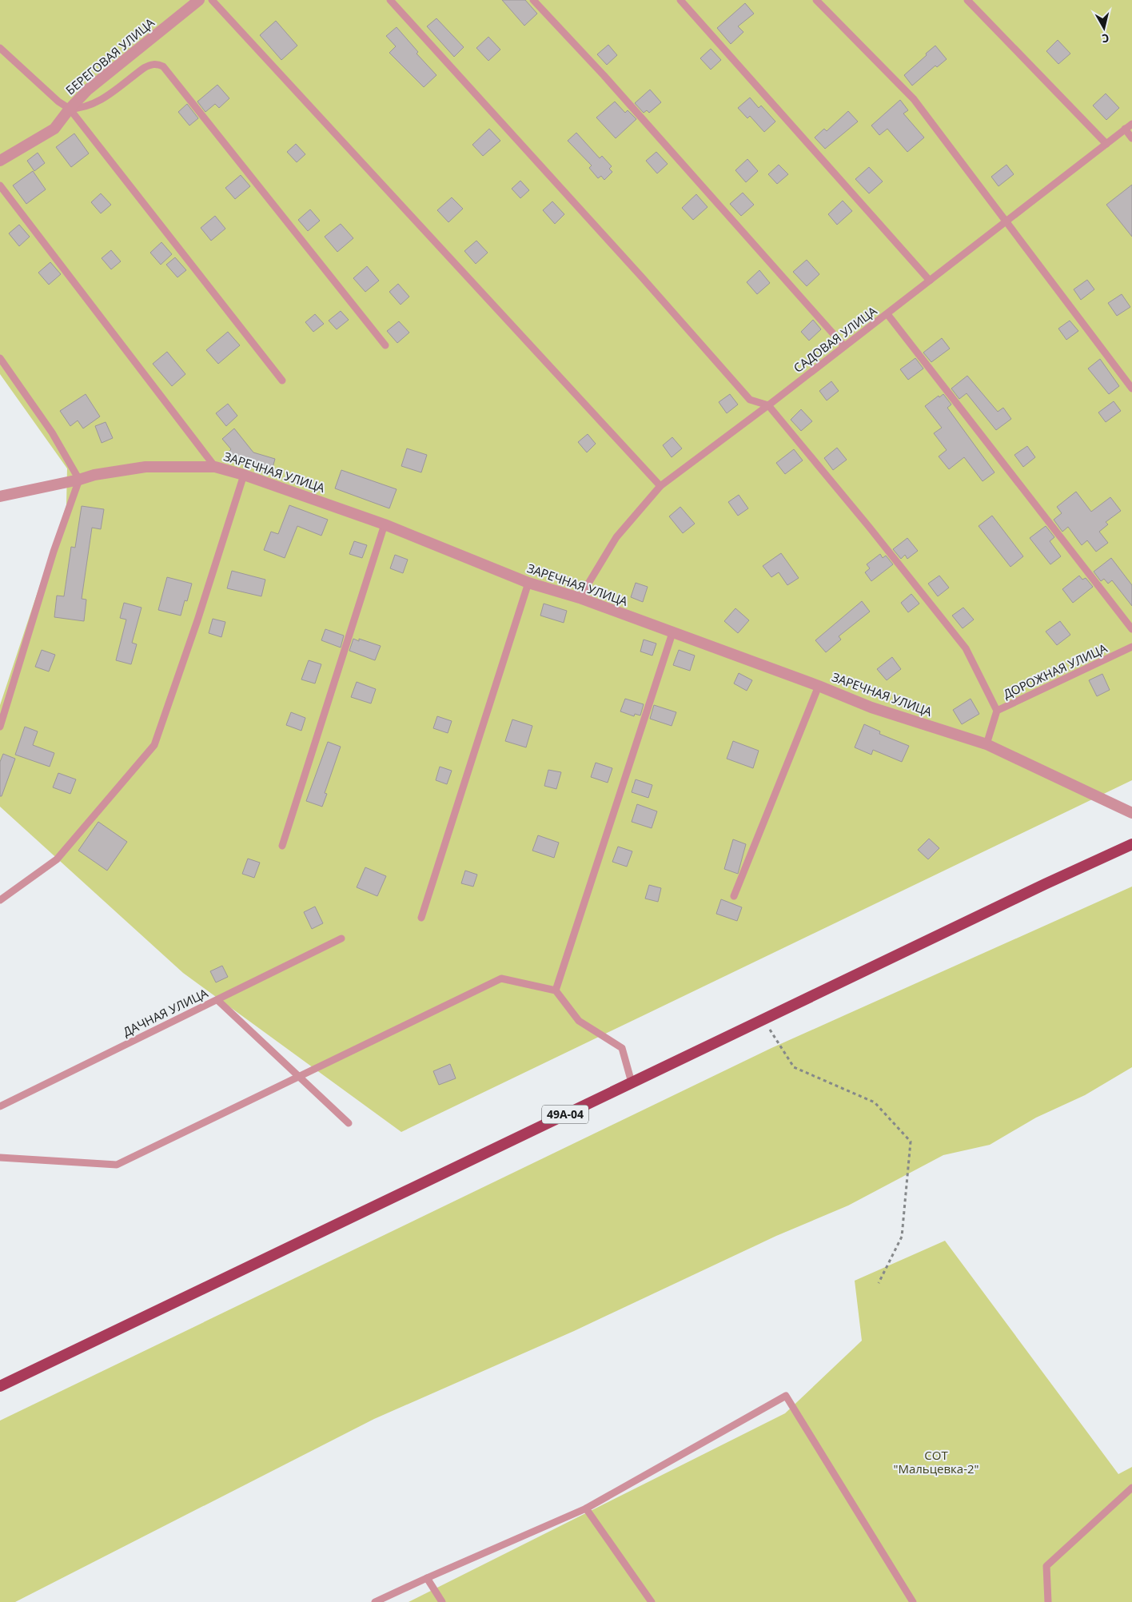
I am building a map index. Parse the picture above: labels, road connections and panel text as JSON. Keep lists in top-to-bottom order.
{
  "streets": {
    "main road": ["49А-04"],
    "street": ["БЕРЕГОВАЯ УЛИЦА", "ЗАРЕЧНАЯ УЛИЦА"],
    "lane": ["САДОВАЯ УЛИЦА", "ДОРОЖНАЯ УЛИЦА", "ДАЧНАЯ УЛИЦА"]
  },
  "crossings": [
    ["САДОВАЯ УЛИЦА", "ЗАРЕЧНАЯ УЛИЦА"],
    ["ЗАРЕЧНАЯ УЛИЦА", "ДОРОЖНАЯ УЛИЦА"]
  ],
  "parks": ["СОТ \"Мальцевка-2\""],
  "north": "bottom"
}
